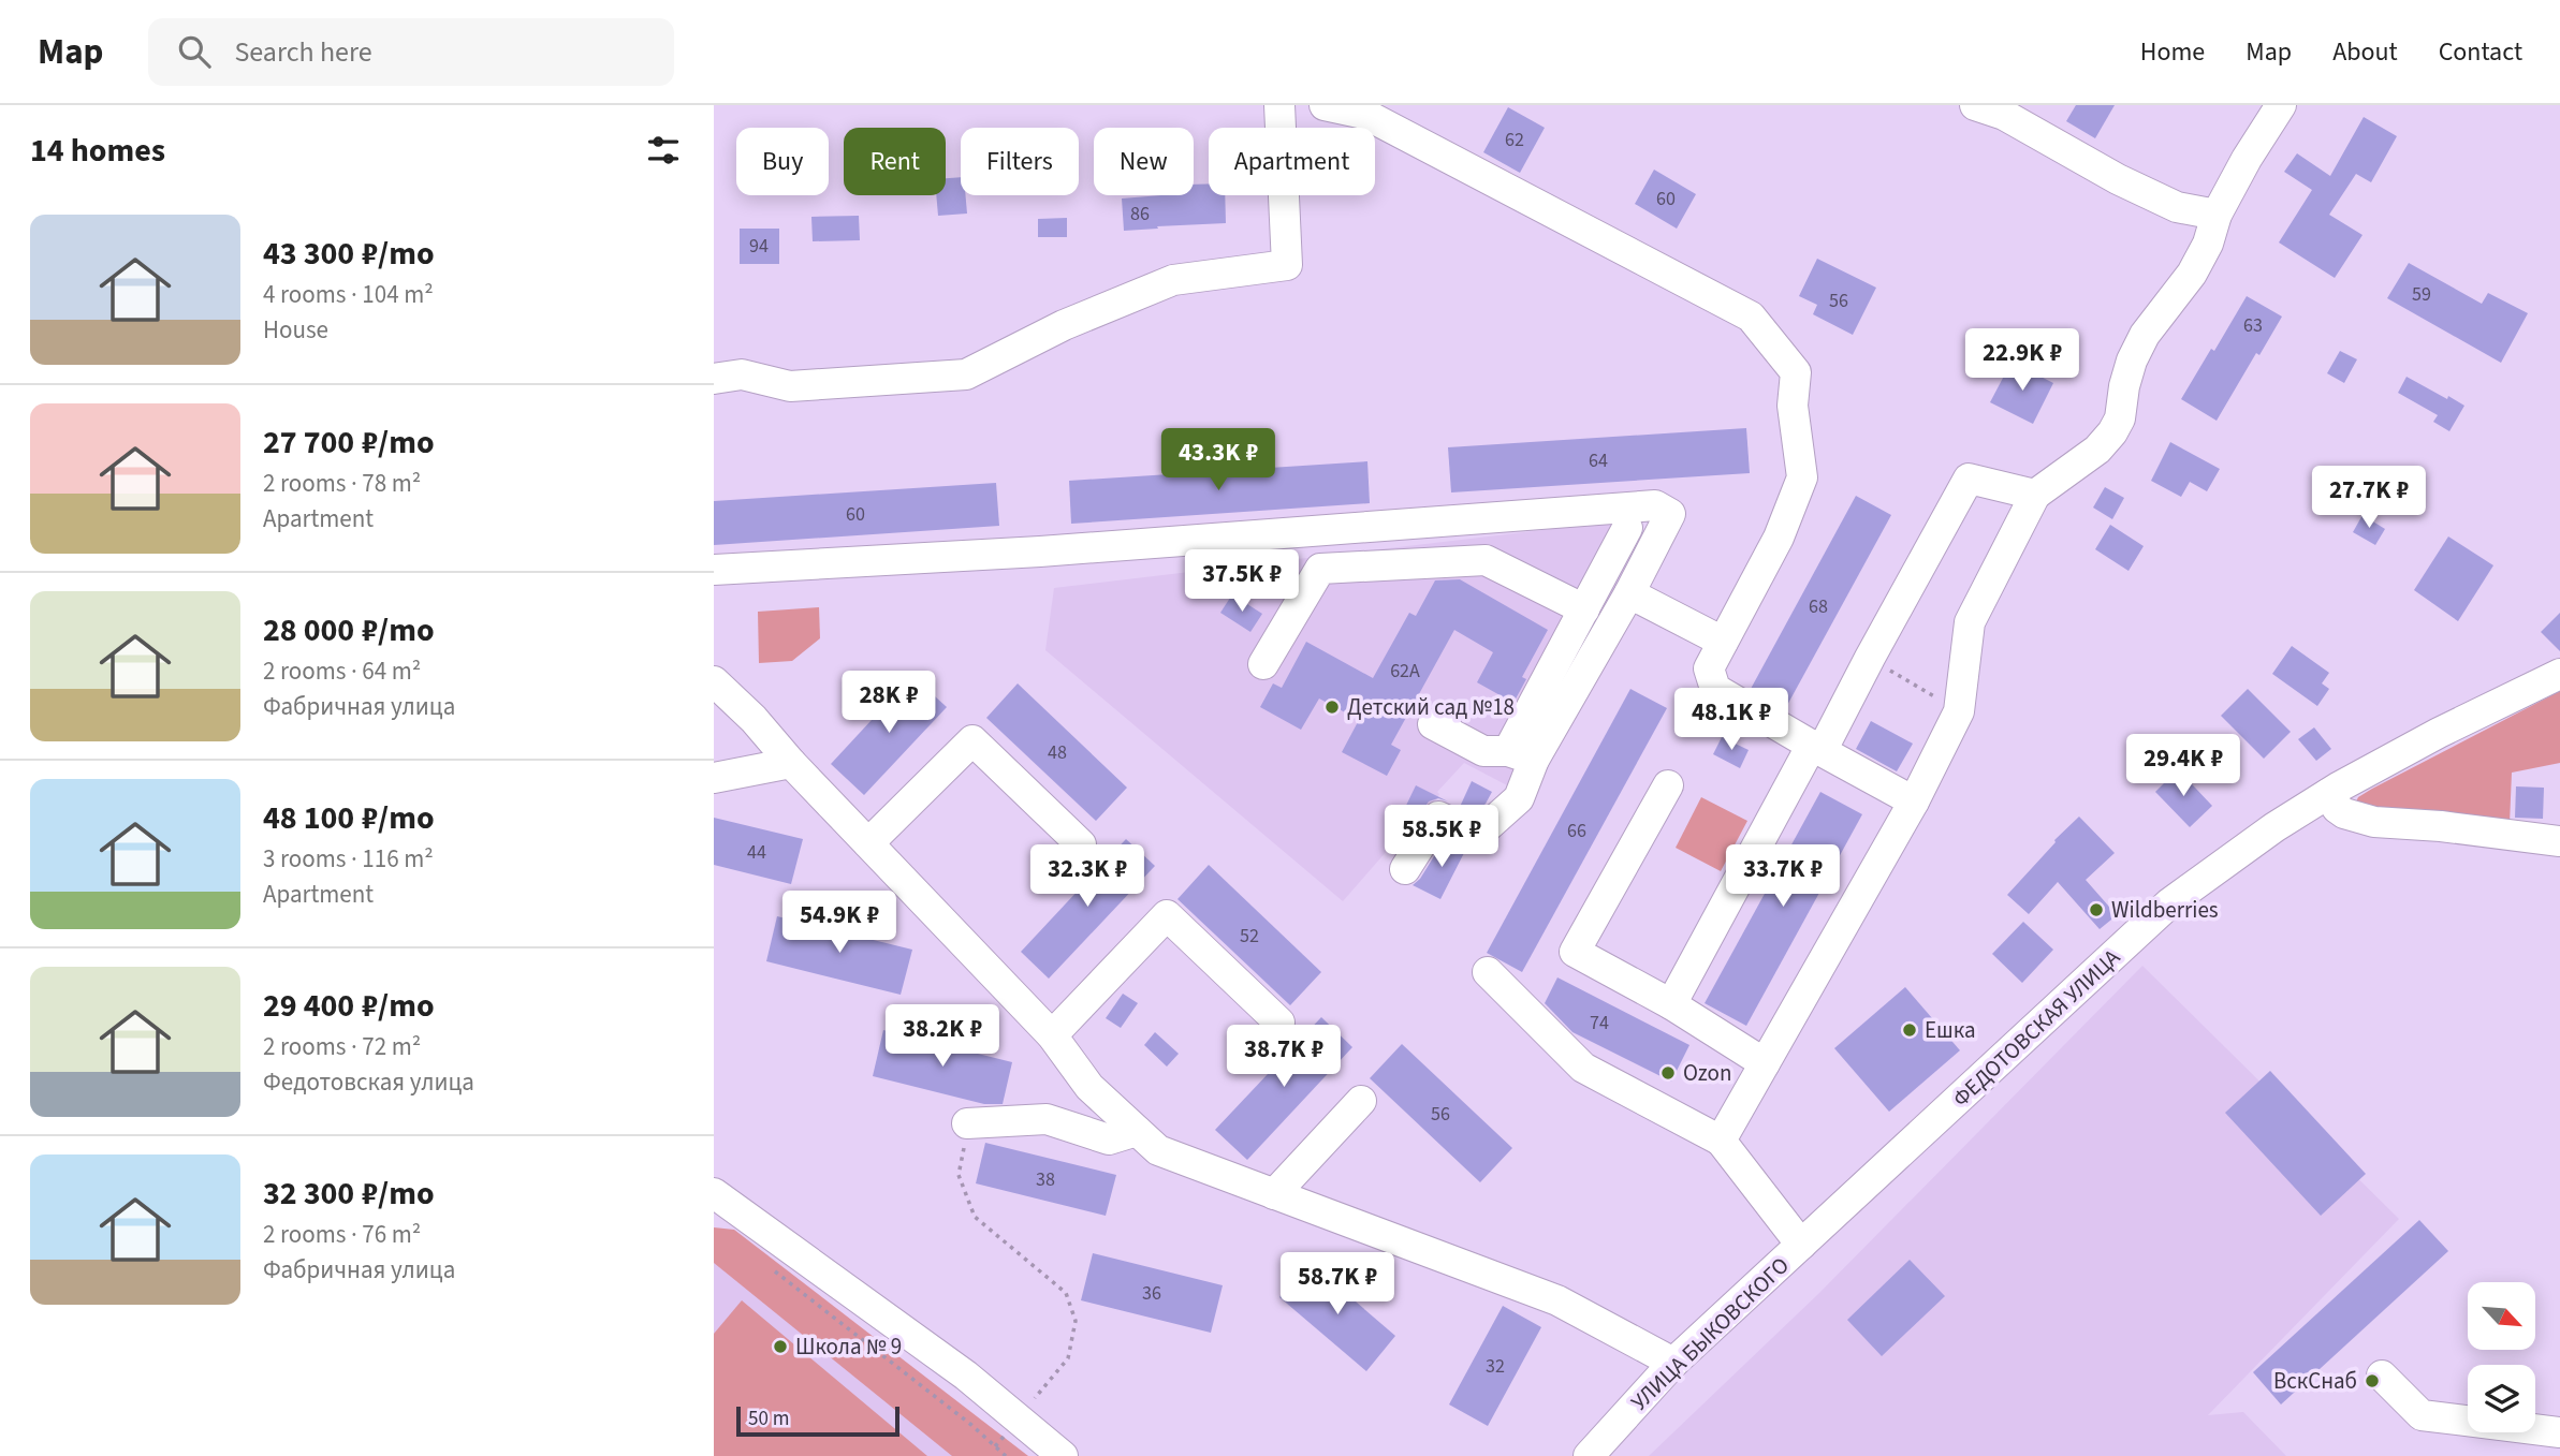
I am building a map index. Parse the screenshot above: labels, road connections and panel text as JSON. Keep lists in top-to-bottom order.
{
  "streets": {
    "street": ["ФЕДОТОВСКАЯ УЛИЦА", "УЛИЦА БЫКОВСКОГО"]
  },
  "crossings": [
    ["ФЕДОТОВСКАЯ УЛИЦА", "УЛИЦА БЫКОВСКОГО"]
  ],
  "places": [
    "Детский сад №18",
    "Wildberries",
    "Ешка",
    "Ozon",
    "Школа № 9",
    "ВскСнаб"
  ],
  "house_numbers": [
    "62",
    "60",
    "86",
    "94",
    "59",
    "56",
    "63",
    "64",
    "60",
    "68",
    "62А",
    "48",
    "66",
    "44",
    "52",
    "74",
    "56",
    "38",
    "36",
    "32"
  ],
  "scale_bar": "50 m",
  "north": "bottom right",
  "page": {
    "header": "Map",
    "search": "Search here",
    "nav": [
      "Home",
      "Map",
      "About",
      "Contact"
    ],
    "heading": "14 homes",
    "chip": [
      "Buy",
      "Rent",
      "Filters",
      "New",
      "Apartment"
    ],
    "list": [
      {
        "name": "43 300 ₽/mo",
        "note": "4 rooms · 104 m² · House"
      },
      {
        "name": "27 700 ₽/mo",
        "note": "2 rooms · 78 m² · Apartment"
      },
      {
        "name": "28 000 ₽/mo",
        "note": "2 rooms · 64 m² · Фабричная улица"
      },
      {
        "name": "48 100 ₽/mo",
        "note": "3 rooms · 116 m² · Apartment"
      },
      {
        "name": "29 400 ₽/mo",
        "note": "2 rooms · 72 m² · Федотовская улица"
      },
      {
        "name": "32 300 ₽/mo",
        "note": "2 rooms · 76 m² · Фабричная улица"
      }
    ],
    "price": [
      "22.9K ₽",
      "43.3K ₽",
      "27.7K ₽",
      "37.5K ₽",
      "28K ₽",
      "48.1K ₽",
      "29.4K ₽",
      "58.5K ₽",
      "32.3K ₽",
      "33.7K ₽",
      "54.9K ₽",
      "38.2K ₽",
      "38.7K ₽",
      "58.7K ₽"
    ],
    "scale": "50 m"
  }
}
